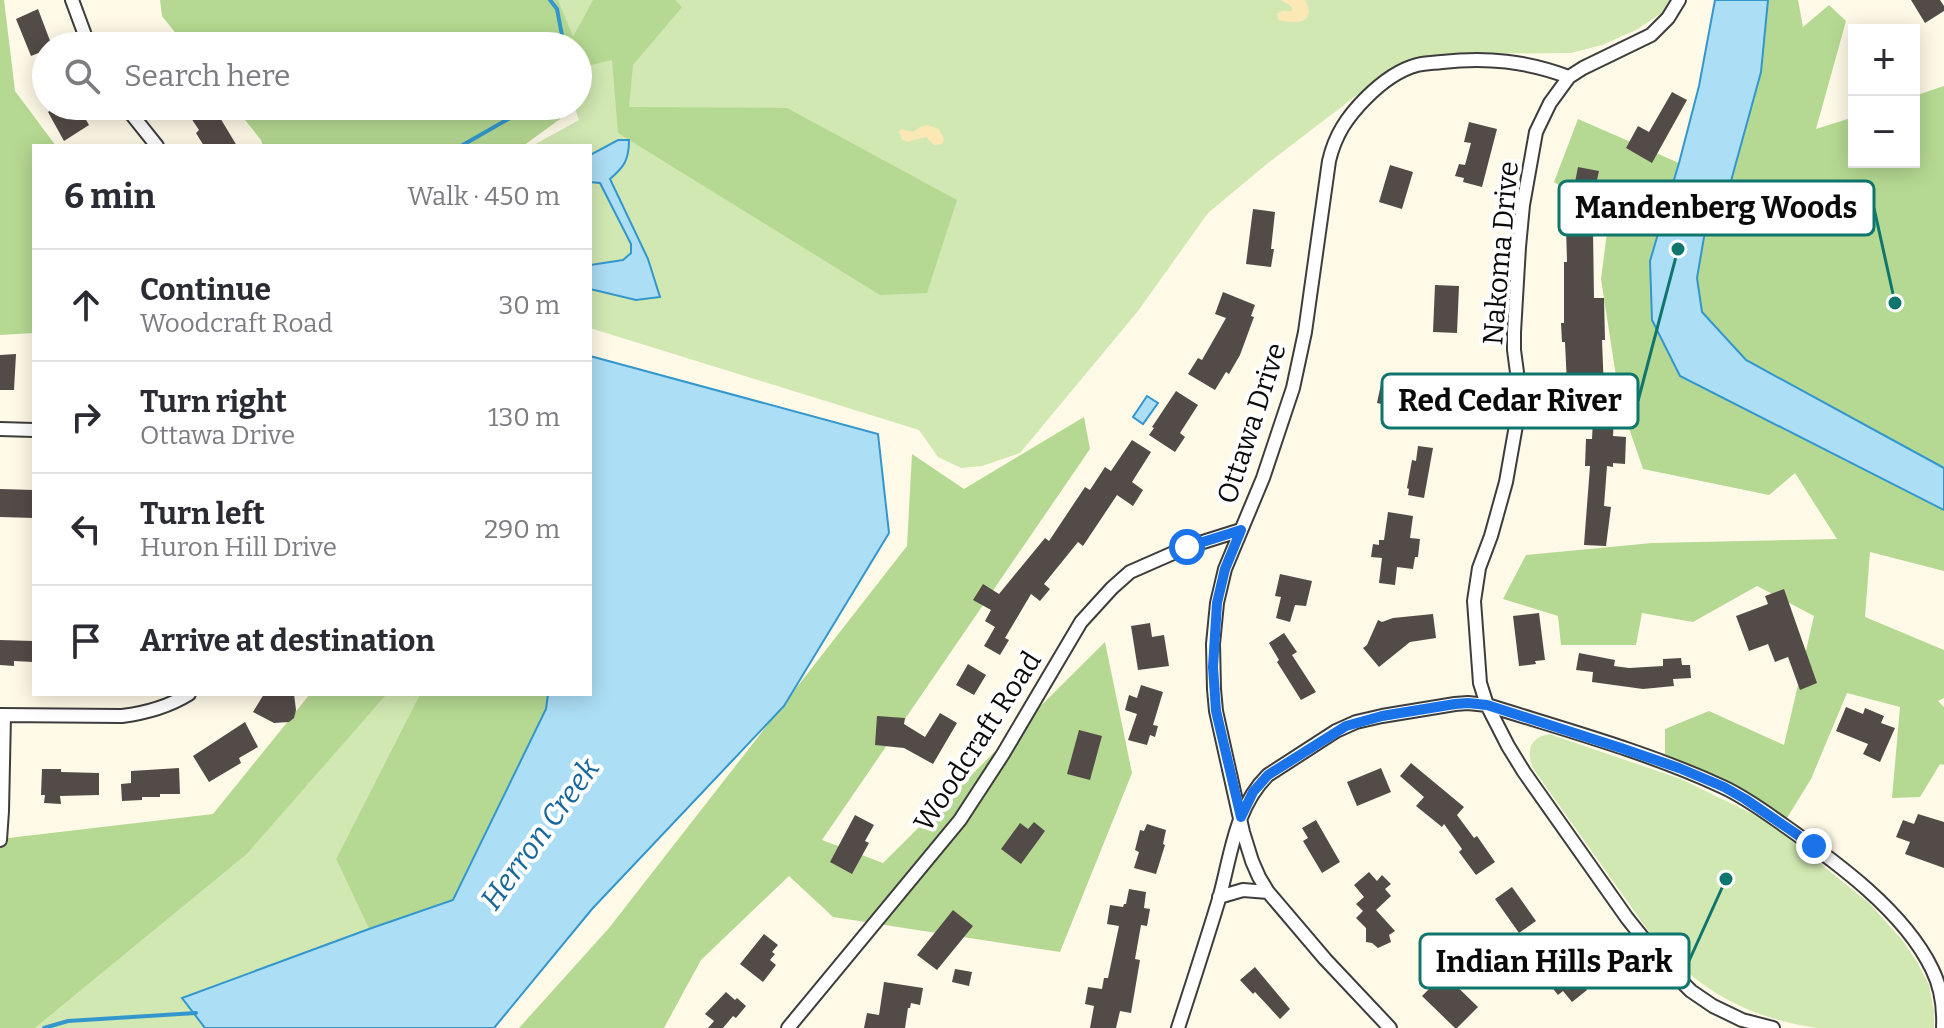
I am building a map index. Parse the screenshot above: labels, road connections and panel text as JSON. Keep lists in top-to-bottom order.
{
  "streets": {
    "street": ["Nakoma Drive", "Ottawa Drive", "Woodcraft Road"]
  },
  "crossings": [
    ["Nakoma Drive", "Ottawa Drive"],
    ["Ottawa Drive", "Woodcraft Road"]
  ],
  "water": ["Herron Creek"],
  "places": ["Red Cedar River", "Mandenberg Woods", "Indian Hills Park"],
  "page": {
    "map_buttons": ["+", "−"],
    "search": "Search here",
    "heading": ["6 min", "Walk · 450 m"],
    "list": [
      ["Continue", "Woodcraft Road", "30 m"],
      ["Turn right", "Ottawa Drive", "130 m"],
      ["Turn left", "Huron Hill Drive", "290 m"],
      "Arrive at destination"
    ]
  }
}
